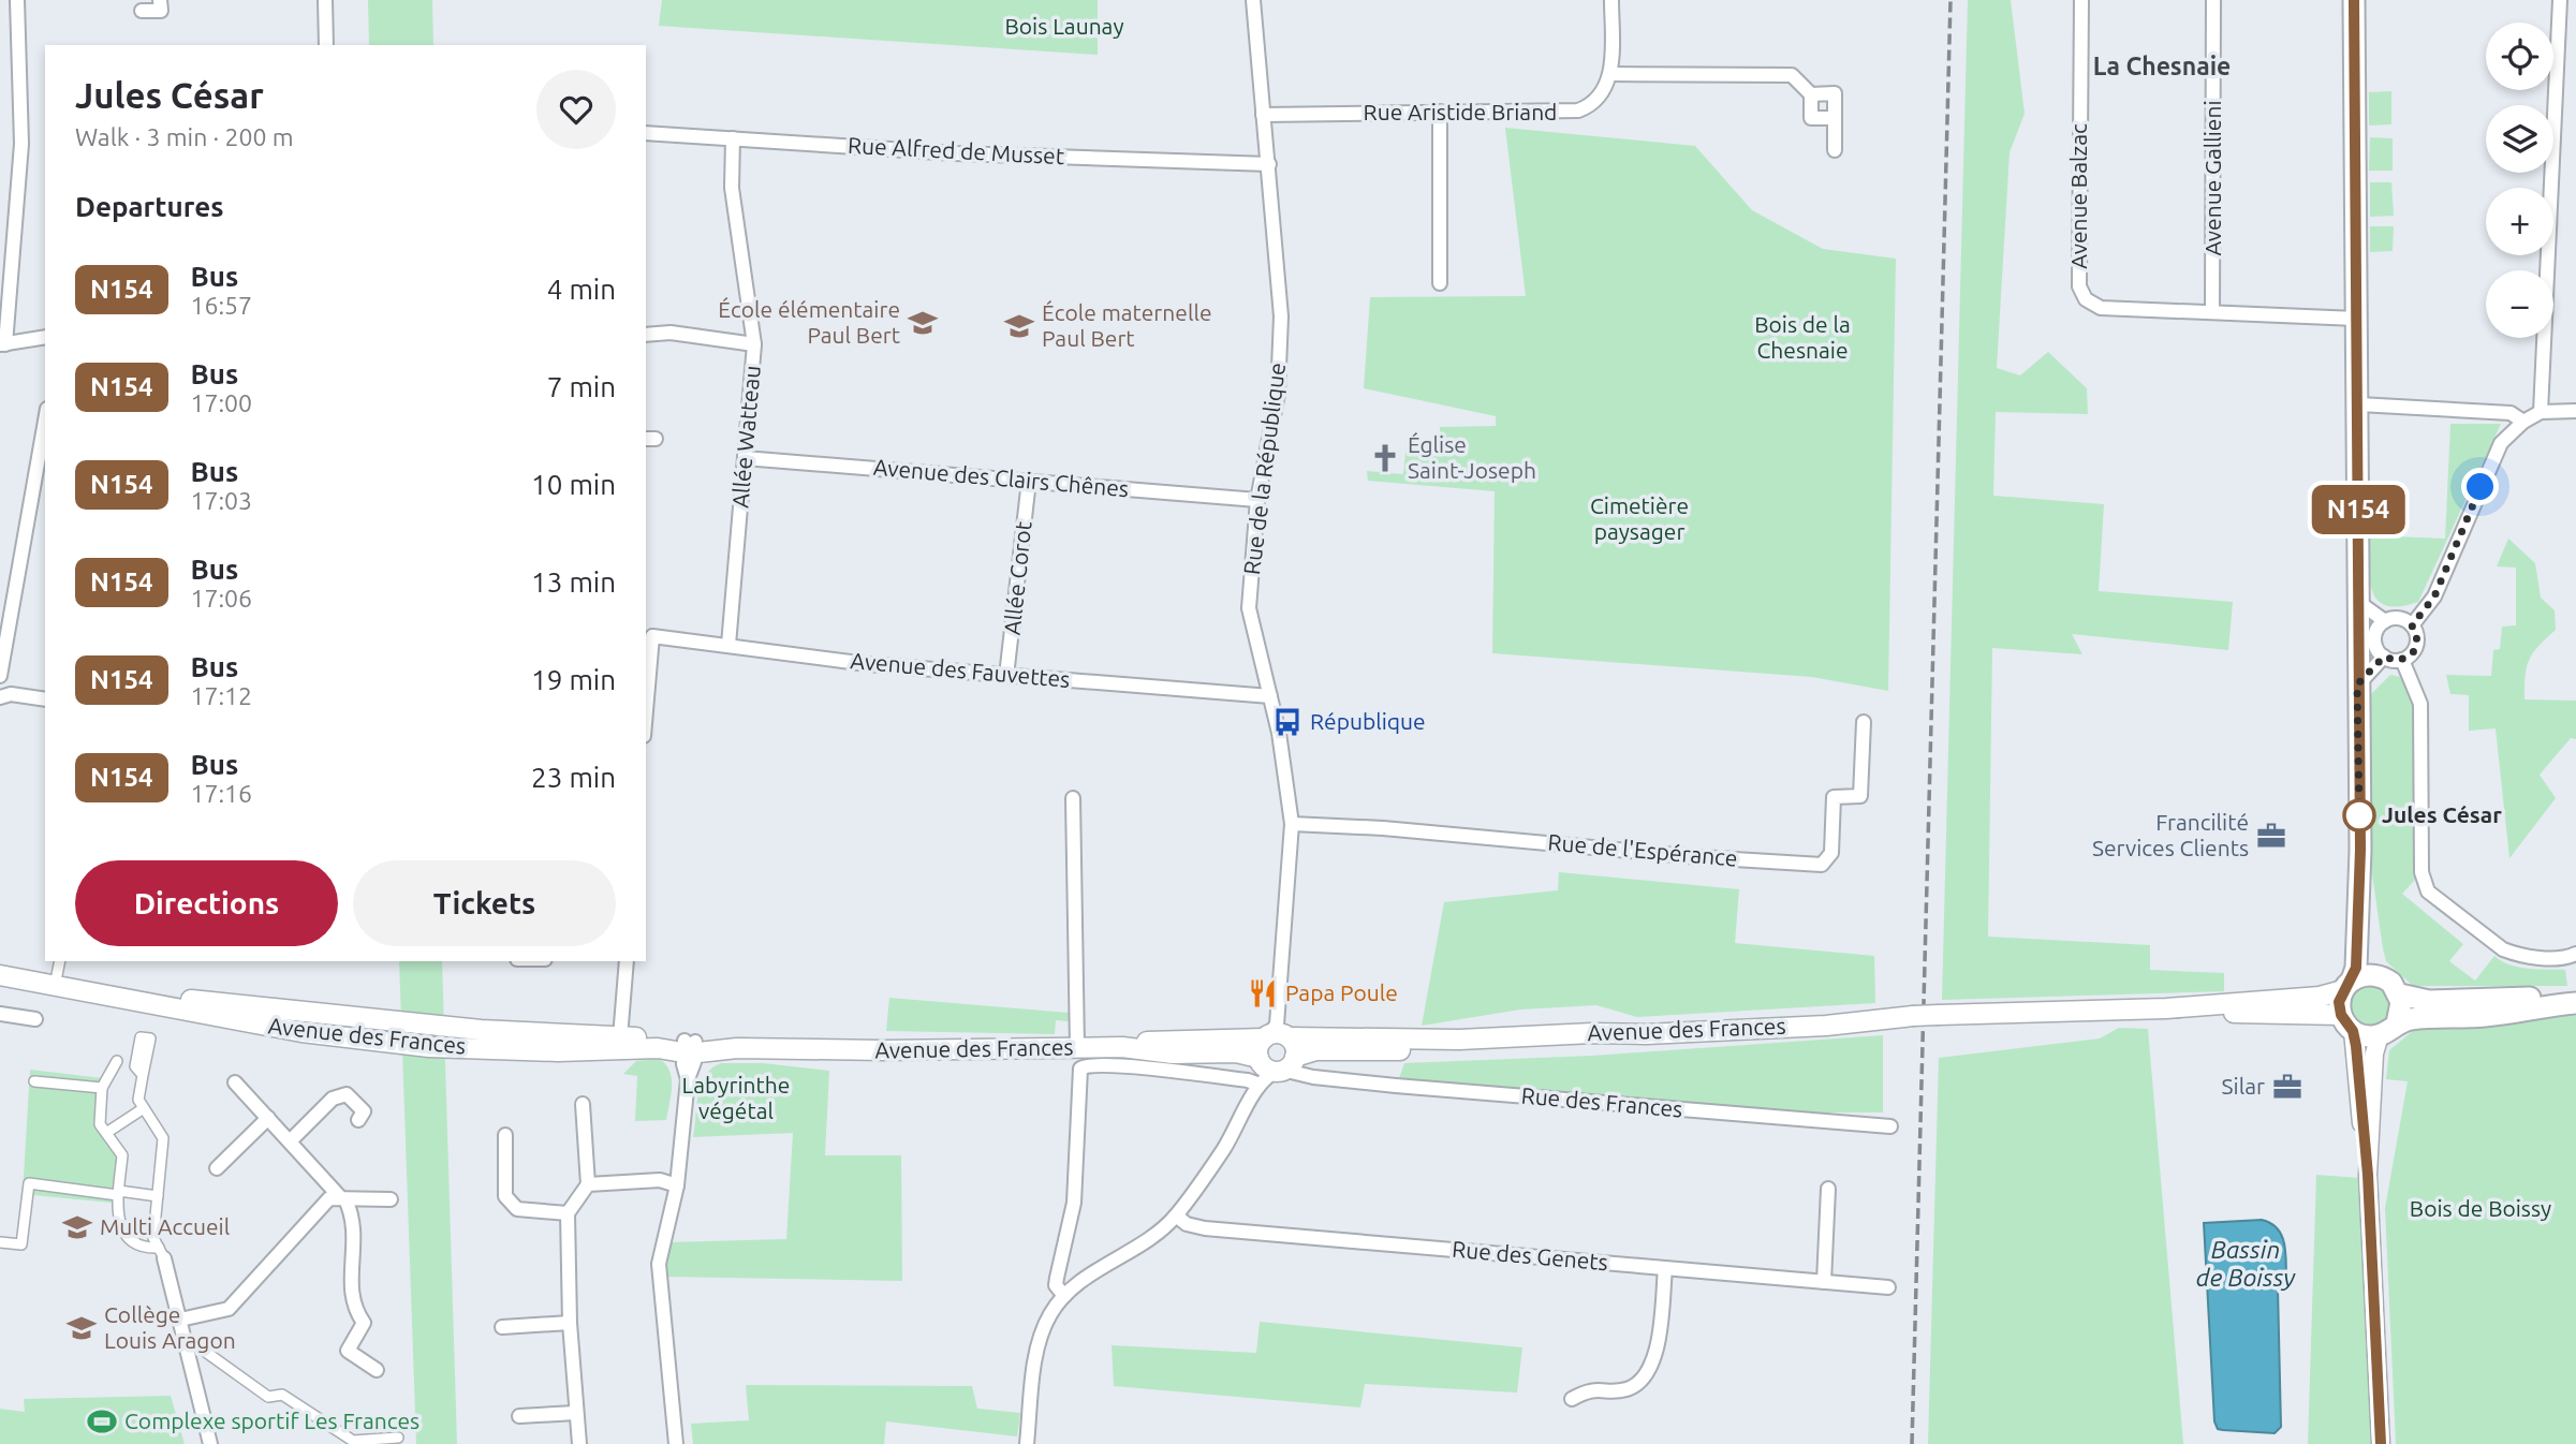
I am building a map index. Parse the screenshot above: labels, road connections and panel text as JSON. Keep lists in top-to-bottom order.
{
  "streets": {
    "main road": ["Avenue des Frances"],
    "street": [
      "Rue Aristide Briand",
      "Rue Alfred de Musset",
      "Avenue Gallieni",
      "Avenue Balzac",
      "Allée Watteau",
      "Rue de la République",
      "Avenue des Clairs Chênes",
      "Allée Corot",
      "Avenue des Fauvettes",
      "Rue de l'Espérance",
      "Rue des Frances",
      "Rue des Genets"
    ]
  },
  "crossings": [
    ["Rue Aristide Briand", "Rue de la République"],
    ["Rue Alfred de Musset", "Allée Watteau"],
    ["Rue Alfred de Musset", "Rue de la République"],
    ["Avenue Gallieni", "Avenue Balzac"],
    ["Allée Watteau", "Avenue des Clairs Chênes"],
    ["Allée Watteau", "Avenue des Fauvettes"],
    ["Rue de la République", "Avenue des Clairs Chênes"],
    ["Rue de la République", "Avenue des Fauvettes"],
    ["Rue de la République", "Rue de l'Espérance"],
    ["Rue de la République", "Avenue des Frances"],
    ["Avenue des Clairs Chênes", "Allée Corot"],
    ["Allée Corot", "Avenue des Fauvettes"],
    ["Avenue des Frances", "Rue des Frances"]
  ],
  "districts": ["La Chesnaie"],
  "water": ["Bassin de Boissy"],
  "parks": [
    "Bois Launay",
    "Bois de la Chesnaie",
    "Cimetière paysager",
    "Labyrinthe végétal",
    "Bois de Boissy"
  ],
  "places": {
    "school or university": [
      "École élémentaire Paul Bert",
      "École maternelle Paul Bert",
      "Multi Accueil",
      "Collège Louis Aragon"
    ],
    "church": ["Église Saint-Joseph"],
    "bus stop": ["République"],
    "other": ["Jules César"],
    "office": ["Francilité Services Clients", "Silar"],
    "restaurant": ["Papa Poule"],
    "sports": ["Complexe sportif Les Frances"]
  },
  "lines": ["bus line N154"],
  "page": {
    "on_map": "N154",
    "map_buttons": ["+", "−"],
    "heading": [
      ["Jules César", "Walk · 3 min · 200 m"],
      "Departures"
    ],
    "list": [
      {
        "mark": "N154",
        "name": "Bus",
        "note": "16:57",
        "value": "4 min"
      },
      {
        "mark": "N154",
        "name": "Bus",
        "note": "17:00",
        "value": "7 min"
      },
      {
        "mark": "N154",
        "name": "Bus",
        "note": "17:03",
        "value": "10 min"
      },
      {
        "mark": "N154",
        "name": "Bus",
        "note": "17:06",
        "value": "13 min"
      },
      {
        "mark": "N154",
        "name": "Bus",
        "note": "17:12",
        "value": "19 min"
      },
      {
        "mark": "N154",
        "name": "Bus",
        "note": "17:16",
        "value": "23 min"
      }
    ],
    "buttons": ["Directions", "Tickets"]
  }
}
